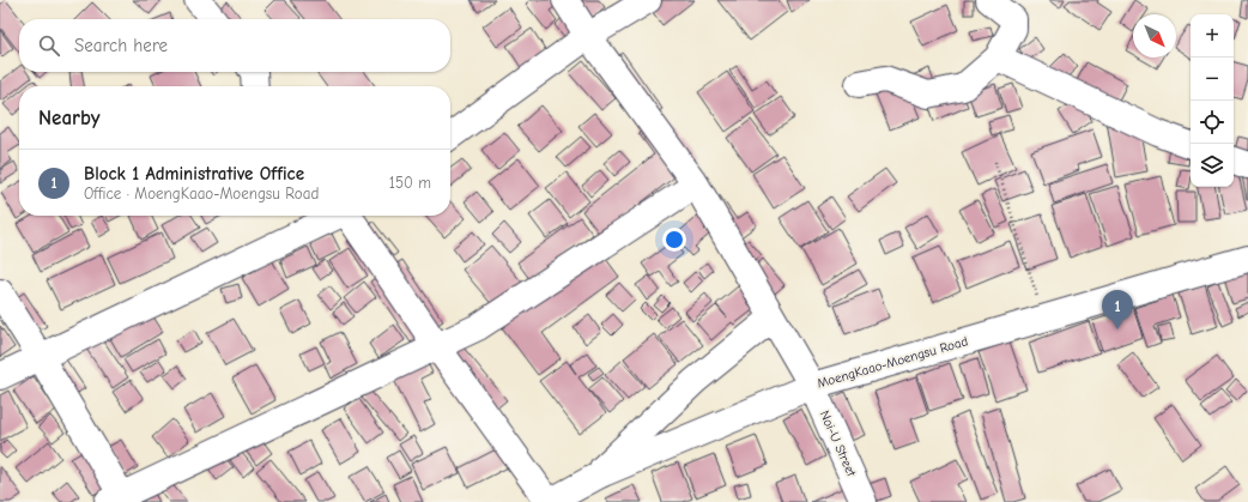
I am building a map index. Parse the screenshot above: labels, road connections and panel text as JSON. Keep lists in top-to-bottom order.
{
  "streets": {
    "street": ["MoengKaao-Moengsu Road", "Noi-U Street"]
  },
  "crossings": [
    ["MoengKaao-Moengsu Road", "Noi-U Street"]
  ],
  "north": "bottom right",
  "page": {
    "map_buttons": ["+", "−"],
    "search": "Search here",
    "heading": "Nearby",
    "list": [
      {
        "mark": "1",
        "name": "Block 1 Administrative Office",
        "note": "Office · MoengKaao-Moengsu Road",
        "value": "150 m"
      }
    ],
    "pins": "1"
  }
}
